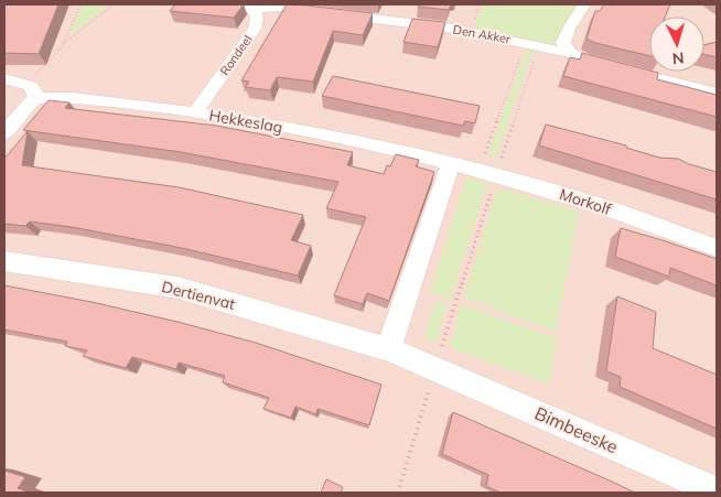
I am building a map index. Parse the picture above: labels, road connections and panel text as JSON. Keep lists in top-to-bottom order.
{
  "streets": {
    "street": [
      "Den Akker",
      "Rondeel",
      "Hekkeslag",
      "Morkolf",
      "Dertienvat",
      "Bimbeeske"
    ]
  },
  "crossings": [
    ["Den Akker", "Rondeel"],
    ["Rondeel", "Hekkeslag"],
    ["Hekkeslag", "Morkolf"],
    ["Dertienvat", "Bimbeeske"]
  ],
  "north": "bottom"
}
